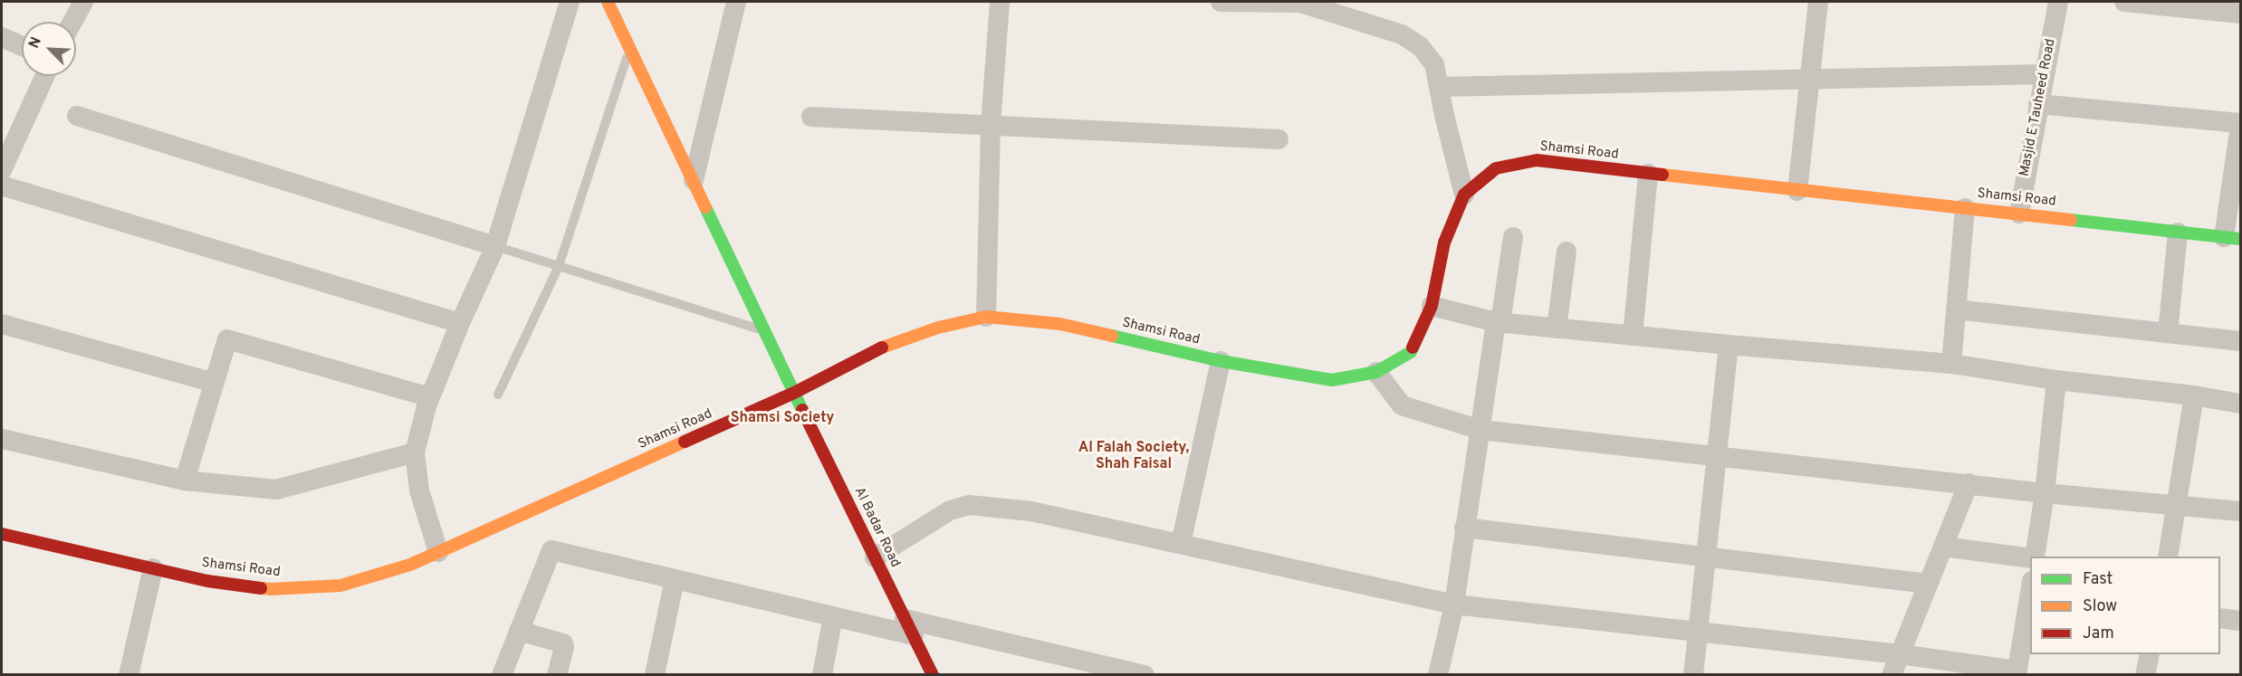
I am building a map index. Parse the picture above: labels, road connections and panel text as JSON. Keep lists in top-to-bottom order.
{
  "streets": {
    "street": ["Masjid E Tauheed Road", "Shamsi Road", "Al Badar Road"]
  },
  "crossings": [
    ["Masjid E Tauheed Road", "Shamsi Road"],
    ["Shamsi Road", "Al Badar Road"]
  ],
  "districts": ["Shamsi Society", "Al Falah Society, Shah Faisal"],
  "legend": ["Fast", "Slow", "Jam"],
  "north": "top left"
}
